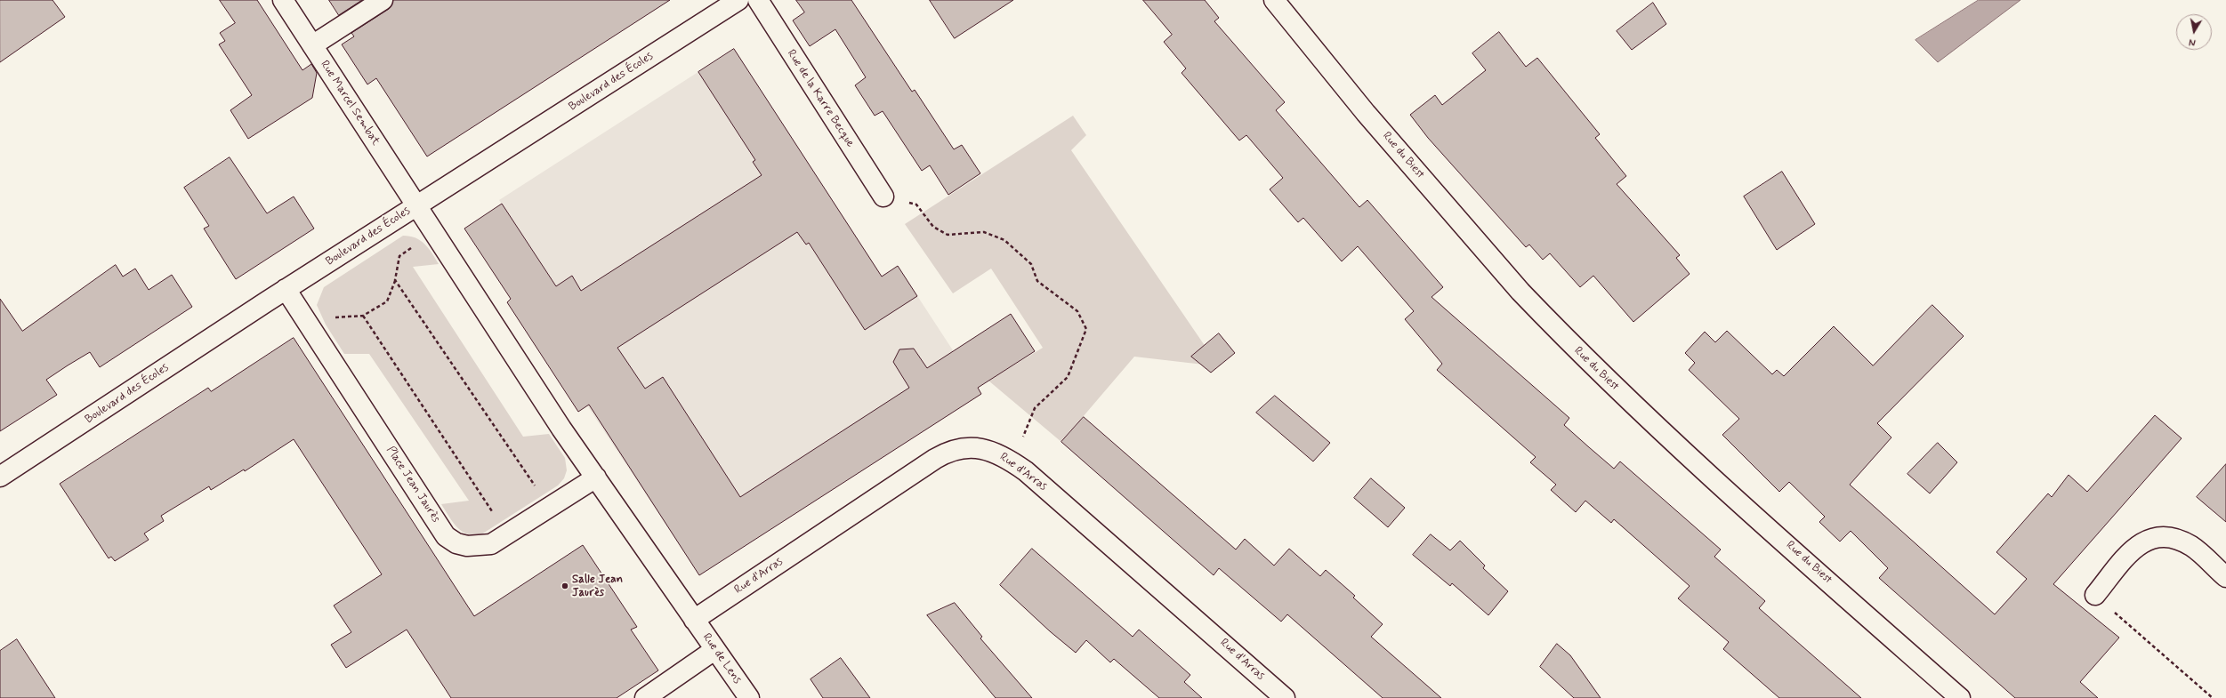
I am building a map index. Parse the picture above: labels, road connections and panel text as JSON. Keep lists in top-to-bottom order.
{
  "streets": {
    "street": [
      "Boulevard des Écoles",
      "Rue de la Karre Becque",
      "Rue Marcel Sembat",
      "Rue du Biest",
      "Rue d'Arras",
      "Place Jean Jaurès",
      "Rue de Lens"
    ]
  },
  "crossings": [
    ["Boulevard des Écoles", "Rue Marcel Sembat"],
    ["Boulevard des Écoles", "Place Jean Jaurès"],
    ["Rue d'Arras", "Rue de Lens"]
  ],
  "places": ["Salle Jean Jaurès"],
  "north": "bottom"
}
